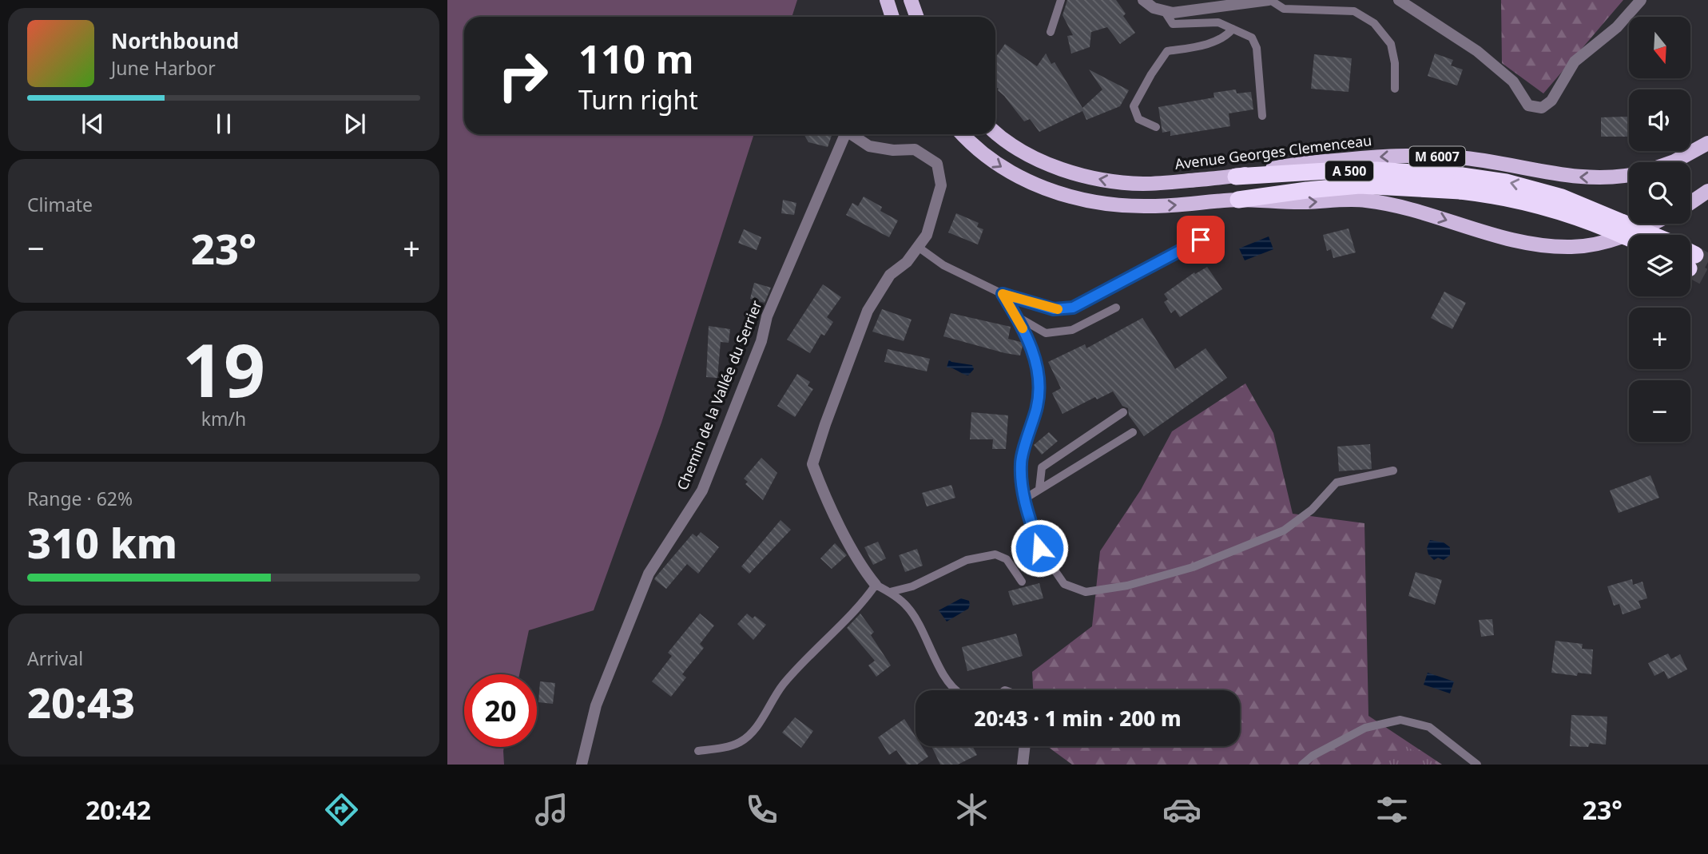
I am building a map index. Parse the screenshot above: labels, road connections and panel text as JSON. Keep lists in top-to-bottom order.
{
  "streets": {
    "highway": ["A 500"],
    "main road": ["Avenue Georges Clemenceau", "M 6007"],
    "street": ["Chemin de la Vallée du Serrier"]
  },
  "crossings": [
    ["Avenue Georges Clemenceau", "A 500"]
  ],
  "north": "bottom",
  "page": {
    "map_buttons": ["+", "−"],
    "turn": ["110 m", "Turn right"],
    "song": ["Northbound", "June Harbor"],
    "tile": [
      "Climate",
      ["19", "km/h"],
      ["Range · 62%", "310 km"],
      ["Arrival", "20:43"]
    ],
    "heat": ["−", "23°", "+"],
    "limit": "20",
    "trip": "20:43 · 1 min · 200 m",
    "tabs": ["20:42", "23°"]
  }
}
